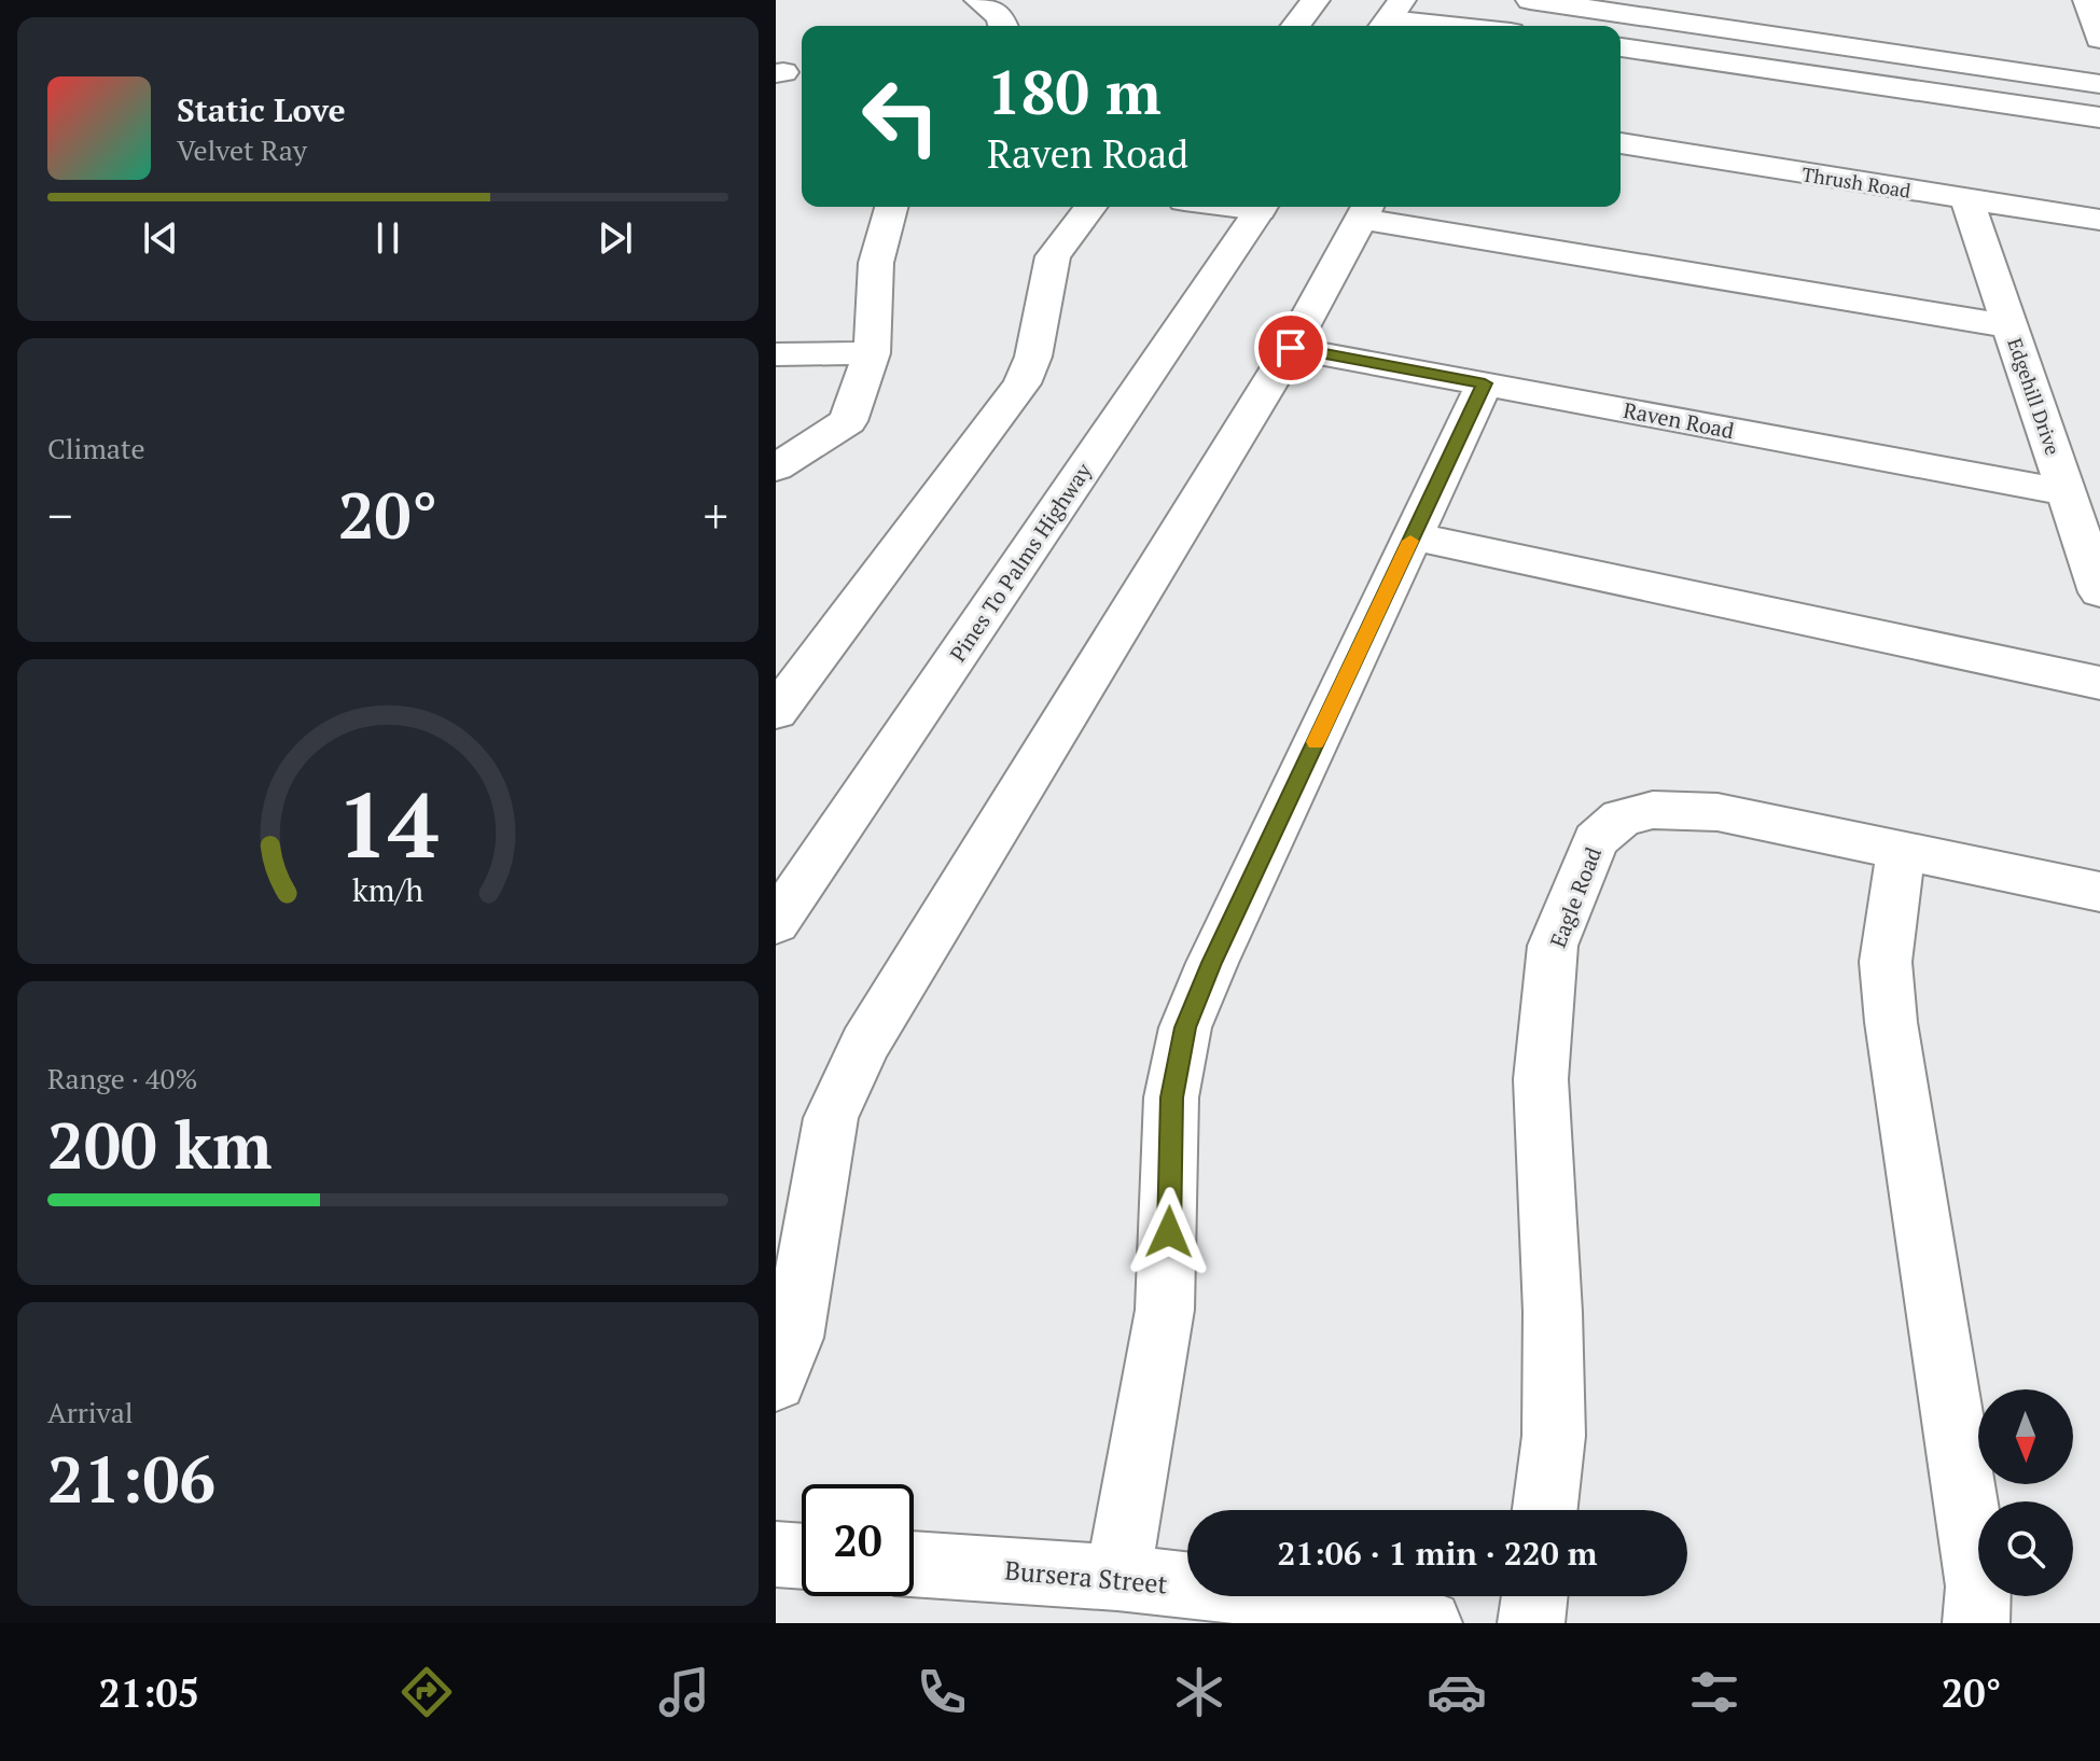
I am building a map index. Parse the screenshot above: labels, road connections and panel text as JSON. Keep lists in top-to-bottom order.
{
  "streets": {
    "street": [
      "Thrush Road",
      "Edgehill Drive",
      "Raven Road",
      "Pines To Palms Highway",
      "Eagle Road",
      "Bursera Street"
    ]
  },
  "crossings": [
    ["Thrush Road", "Edgehill Drive"],
    ["Edgehill Drive", "Raven Road"]
  ],
  "north": "bottom",
  "page": {
    "turn": ["180 m", "Raven Road"],
    "song": ["Static Love", "Velvet Ray"],
    "tile": [
      "Climate",
      ["Range · 40%", "200 km"],
      ["Arrival", "21:06"]
    ],
    "heat": ["−", "20°", "+"],
    "limit": "20",
    "trip": "21:06 · 1 min · 220 m",
    "tabs": ["21:05", "20°"],
    "gauge": ["14", "km/h"]
  }
}
